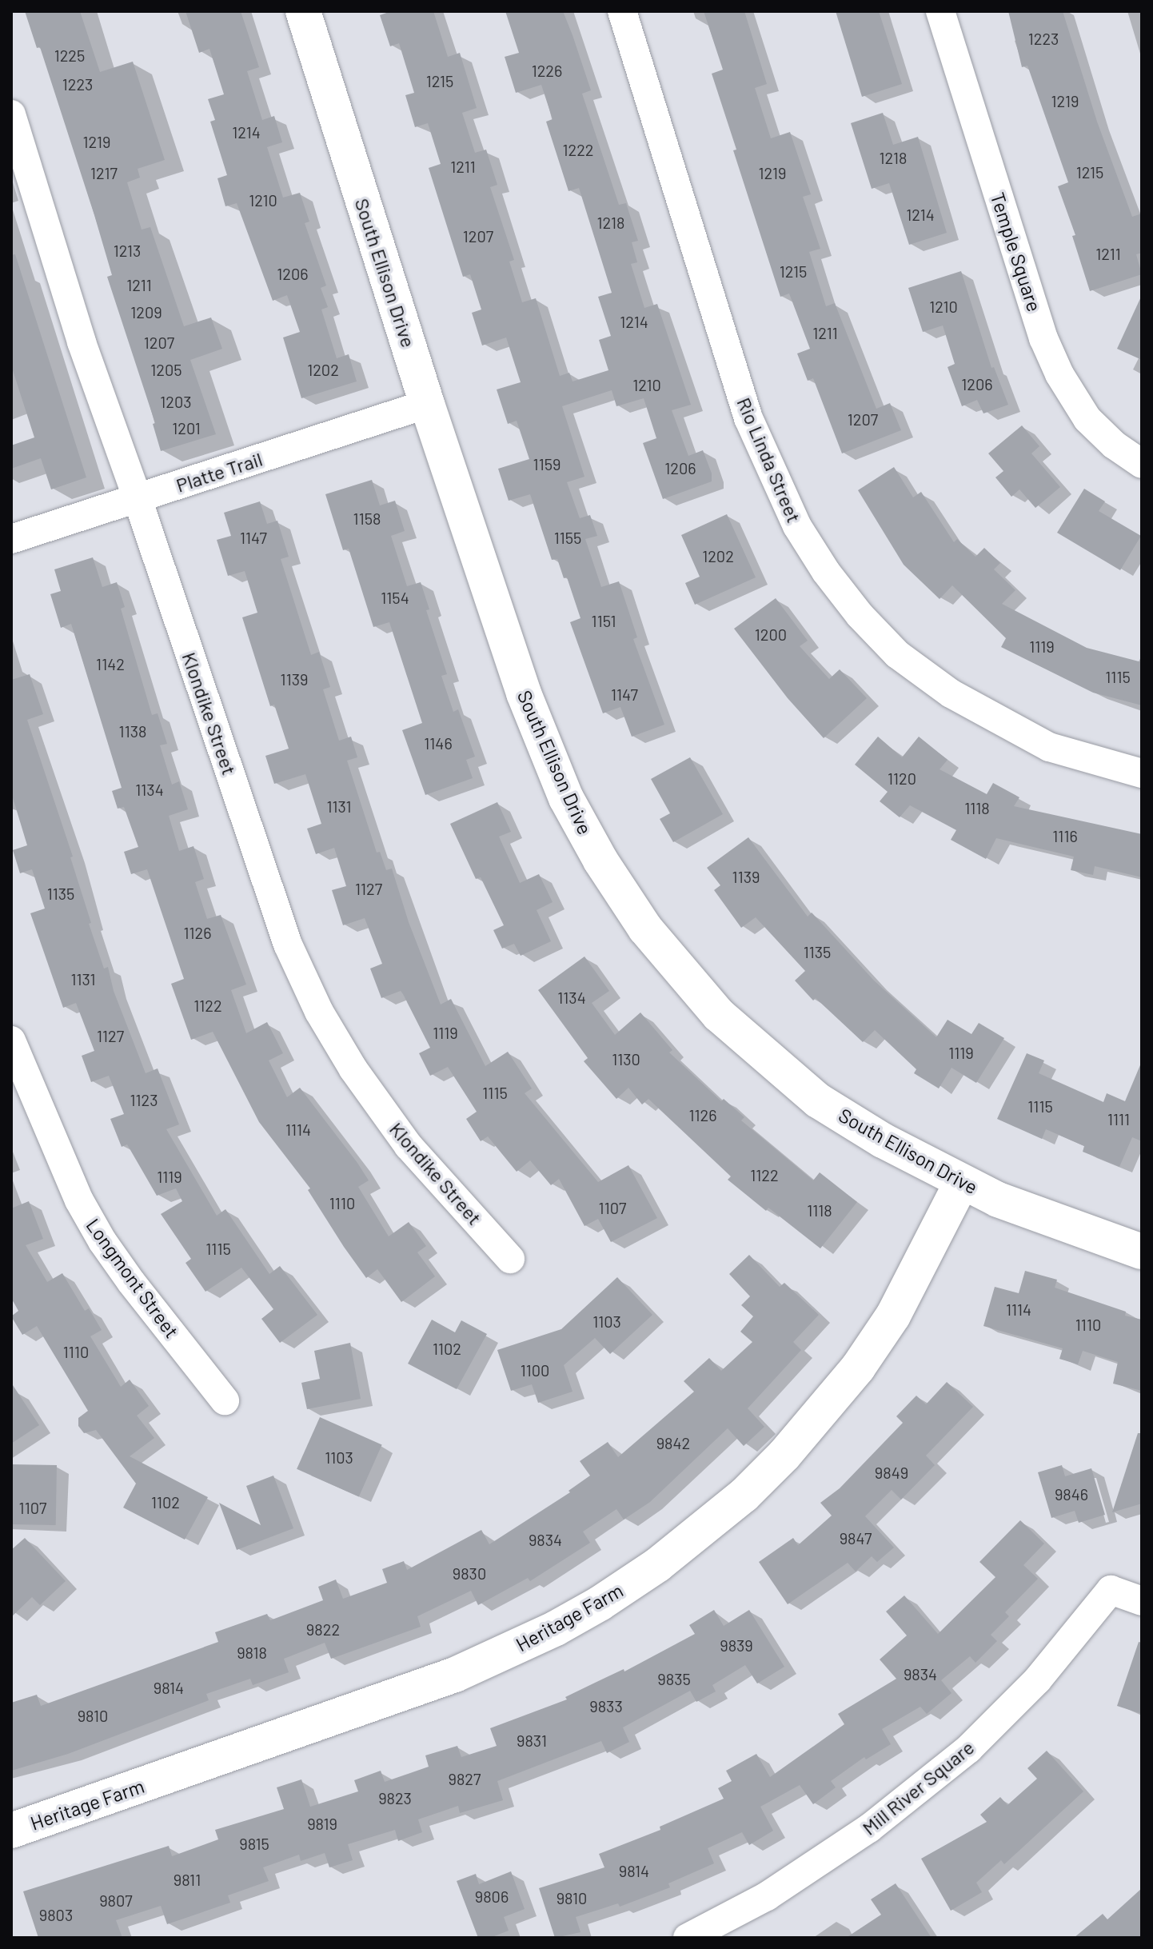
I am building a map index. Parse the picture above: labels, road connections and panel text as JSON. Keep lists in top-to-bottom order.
{
  "streets": {
    "street": [
      "Temple Square",
      "South Ellison Drive",
      "Rio Linda Street",
      "Platte Trail",
      "Klondike Street",
      "Longmont Street",
      "Heritage Farm",
      "Mill River Square"
    ]
  },
  "crossings": [
    ["South Ellison Drive", "Platte Trail"],
    ["South Ellison Drive", "Heritage Farm"],
    ["Platte Trail", "Klondike Street"]
  ],
  "house_numbers": [
    "1223",
    "1225",
    "1226",
    "1215",
    "1223",
    "1219",
    "1214",
    "1219",
    "1222",
    "1218",
    "1211",
    "1215",
    "1217",
    "1219",
    "1210",
    "1214",
    "1218",
    "1207",
    "1213",
    "1211",
    "1215",
    "1206",
    "1211",
    "1210",
    "1209",
    "1214",
    "1211",
    "1207",
    "1205",
    "1202",
    "1206",
    "1210",
    "1203",
    "1207",
    "1201",
    "1159",
    "1206",
    "1158",
    "1147",
    "1155",
    "1202",
    "1154",
    "1151",
    "1200",
    "1119",
    "1142",
    "1115",
    "1139",
    "1147",
    "1138",
    "1146",
    "1120",
    "1134",
    "1131",
    "1118",
    "1116",
    "1139",
    "1127",
    "1135",
    "1126",
    "1135",
    "1131",
    "1134",
    "1122",
    "1119",
    "1127",
    "1119",
    "1130",
    "1115",
    "1123",
    "1115",
    "1126",
    "1111",
    "1114",
    "1122",
    "1119",
    "1110",
    "1107",
    "1118",
    "1115",
    "1114",
    "1103",
    "1110",
    "1102",
    "1110",
    "1100",
    "9842",
    "1103",
    "9849",
    "9846",
    "1102",
    "1107",
    "9847",
    "9834",
    "9830",
    "9822",
    "9839",
    "9818",
    "9834",
    "9835",
    "9814",
    "9833",
    "9810",
    "9831",
    "9827",
    "9823",
    "9819",
    "9815",
    "9814",
    "9811",
    "9806",
    "9810",
    "9807",
    "9803"
  ]
}
